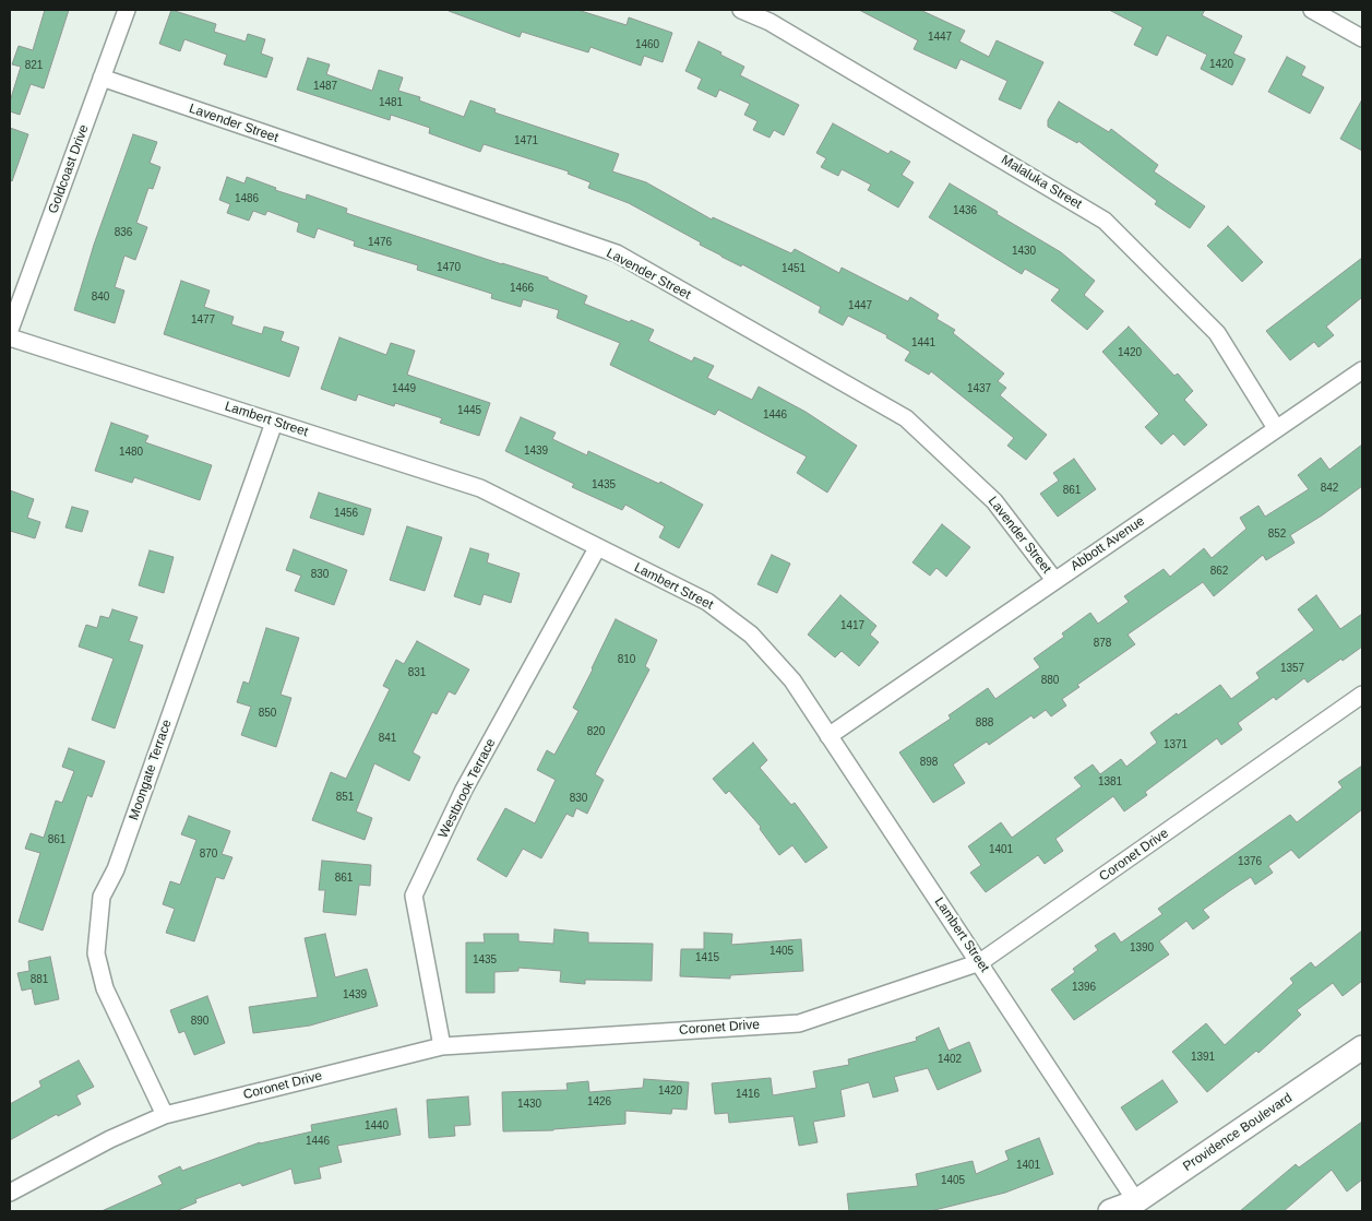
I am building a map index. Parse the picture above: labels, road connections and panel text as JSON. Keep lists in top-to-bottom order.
{
  "streets": {
    "main road": ["Providence Boulevard"],
    "street": [
      "Lavender Street",
      "Goldcoast Drive",
      "Malaluka Street",
      "Lambert Street",
      "Abbott Avenue",
      "Moongate Terrace",
      "Westbrook Terrace",
      "Coronet Drive"
    ]
  },
  "crossings": [
    ["Lavender Street", "Goldcoast Drive"],
    ["Lavender Street", "Abbott Avenue"],
    ["Malaluka Street", "Abbott Avenue"],
    ["Lambert Street", "Abbott Avenue"],
    ["Lambert Street", "Moongate Terrace"],
    ["Lambert Street", "Westbrook Terrace"],
    ["Lambert Street", "Coronet Drive"],
    ["Lambert Street", "Providence Boulevard"],
    ["Moongate Terrace", "Coronet Drive"],
    ["Westbrook Terrace", "Coronet Drive"]
  ],
  "house_numbers": [
    "1447",
    "1460",
    "1420",
    "821",
    "1487",
    "1481",
    "1471",
    "1486",
    "1436",
    "836",
    "1476",
    "1430",
    "1470",
    "1451",
    "1466",
    "840",
    "1447",
    "1477",
    "1441",
    "1420",
    "1449",
    "1437",
    "1445",
    "1446",
    "1439",
    "1480",
    "1435",
    "842",
    "861",
    "1456",
    "852",
    "862",
    "830",
    "1417",
    "878",
    "810",
    "1357",
    "831",
    "880",
    "850",
    "888",
    "820",
    "841",
    "1371",
    "898",
    "1381",
    "851",
    "830",
    "861",
    "1401",
    "870",
    "1376",
    "861",
    "1390",
    "1405",
    "1415",
    "1435",
    "881",
    "1396",
    "1439",
    "890",
    "1391",
    "1402",
    "1420",
    "1416",
    "1426",
    "1430",
    "1440",
    "1446",
    "1401",
    "1405"
  ]
}
